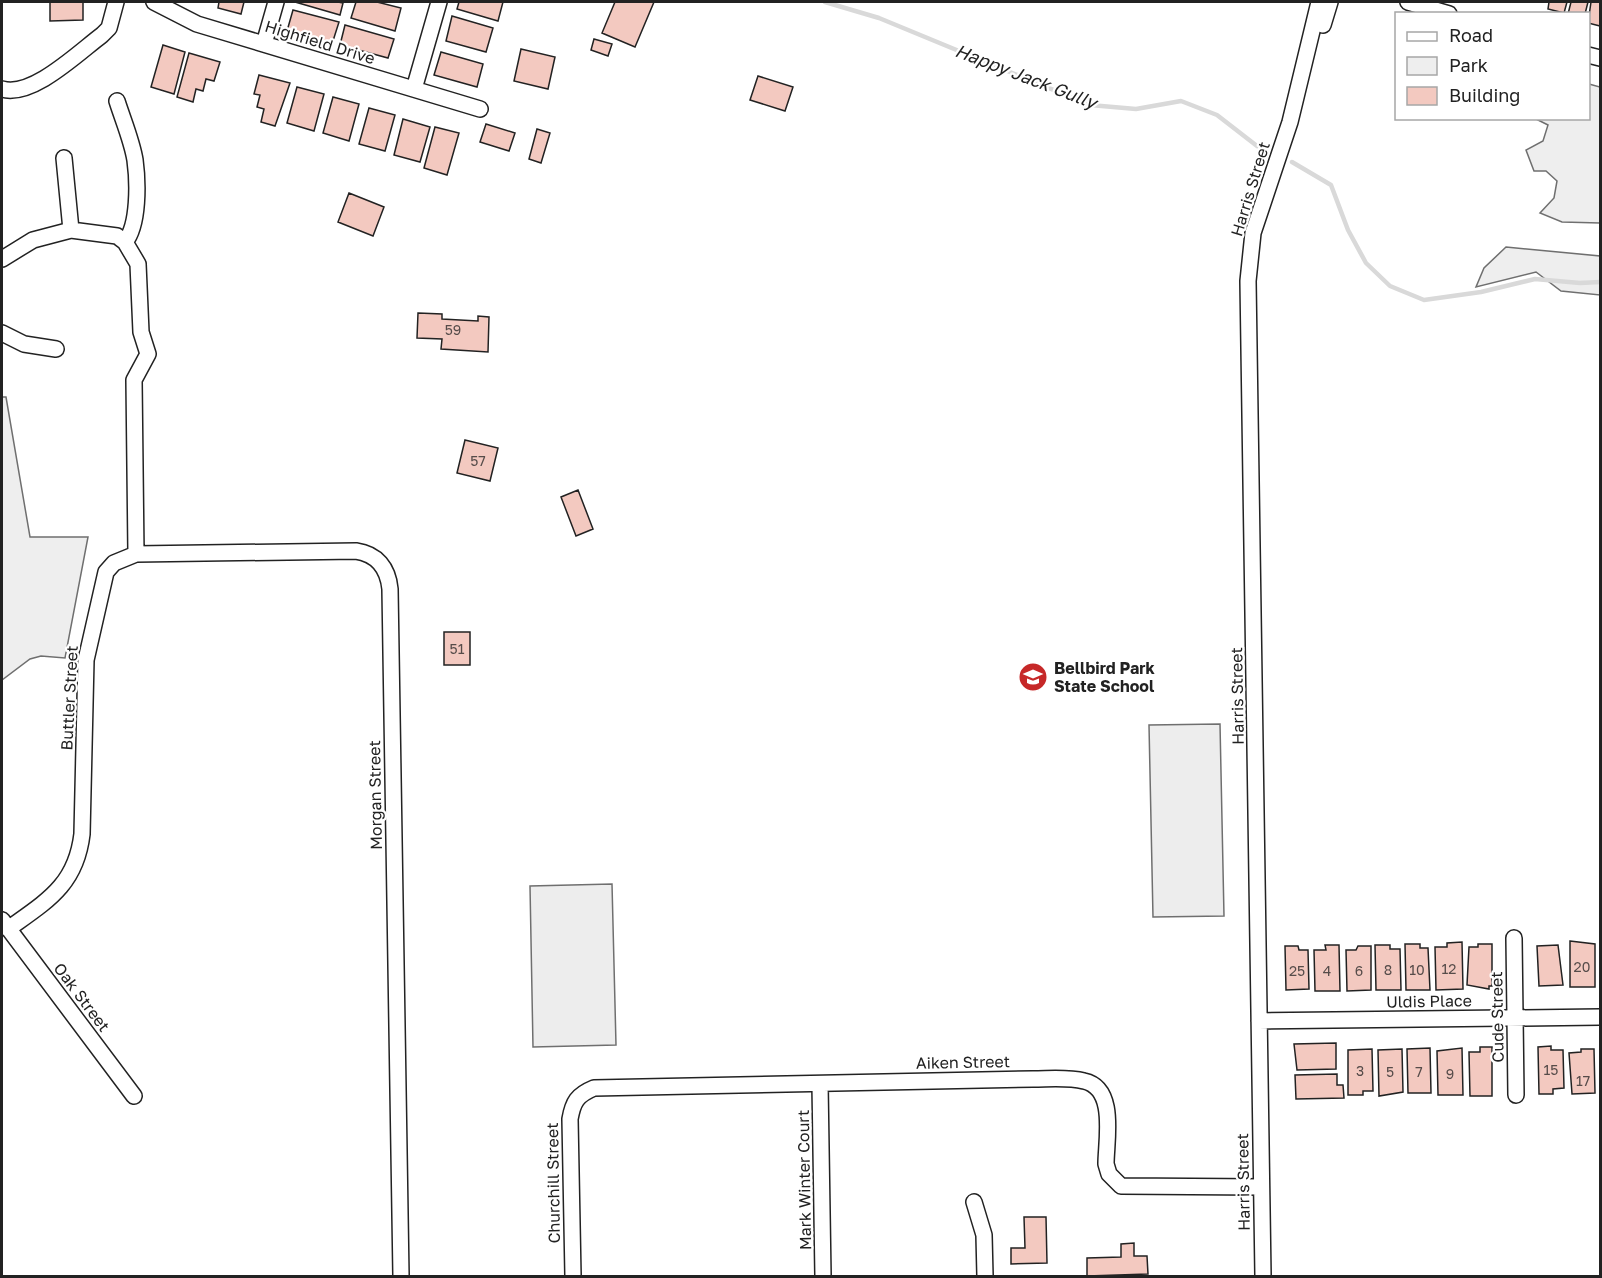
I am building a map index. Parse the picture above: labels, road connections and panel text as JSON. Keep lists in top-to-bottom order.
{
  "streets": {
    "street": [
      "Highfield Drive",
      "Harris Street",
      "Buttler Street",
      "Morgan Street",
      "Oak Street",
      "Uldis Place",
      "Cude Street",
      "Aiken Street",
      "Mark Winter Court",
      "Churchill Street"
    ]
  },
  "crossings": [
    ["Harris Street", "Uldis Place"],
    ["Harris Street", "Aiken Street"],
    ["Buttler Street", "Morgan Street"],
    ["Buttler Street", "Oak Street"],
    ["Uldis Place", "Cude Street"],
    ["Aiken Street", "Mark Winter Court"],
    ["Aiken Street", "Churchill Street"]
  ],
  "water": ["Happy Jack Gully"],
  "places": {
    "school or university": ["Bellbird Park State School"]
  },
  "house_numbers": [
    "59",
    "57",
    "51",
    "20",
    "12",
    "8",
    "10",
    "25",
    "4",
    "6",
    "15",
    "3",
    "5",
    "7",
    "9",
    "17"
  ],
  "legend": ["Road", "Park", "Building"]
}
